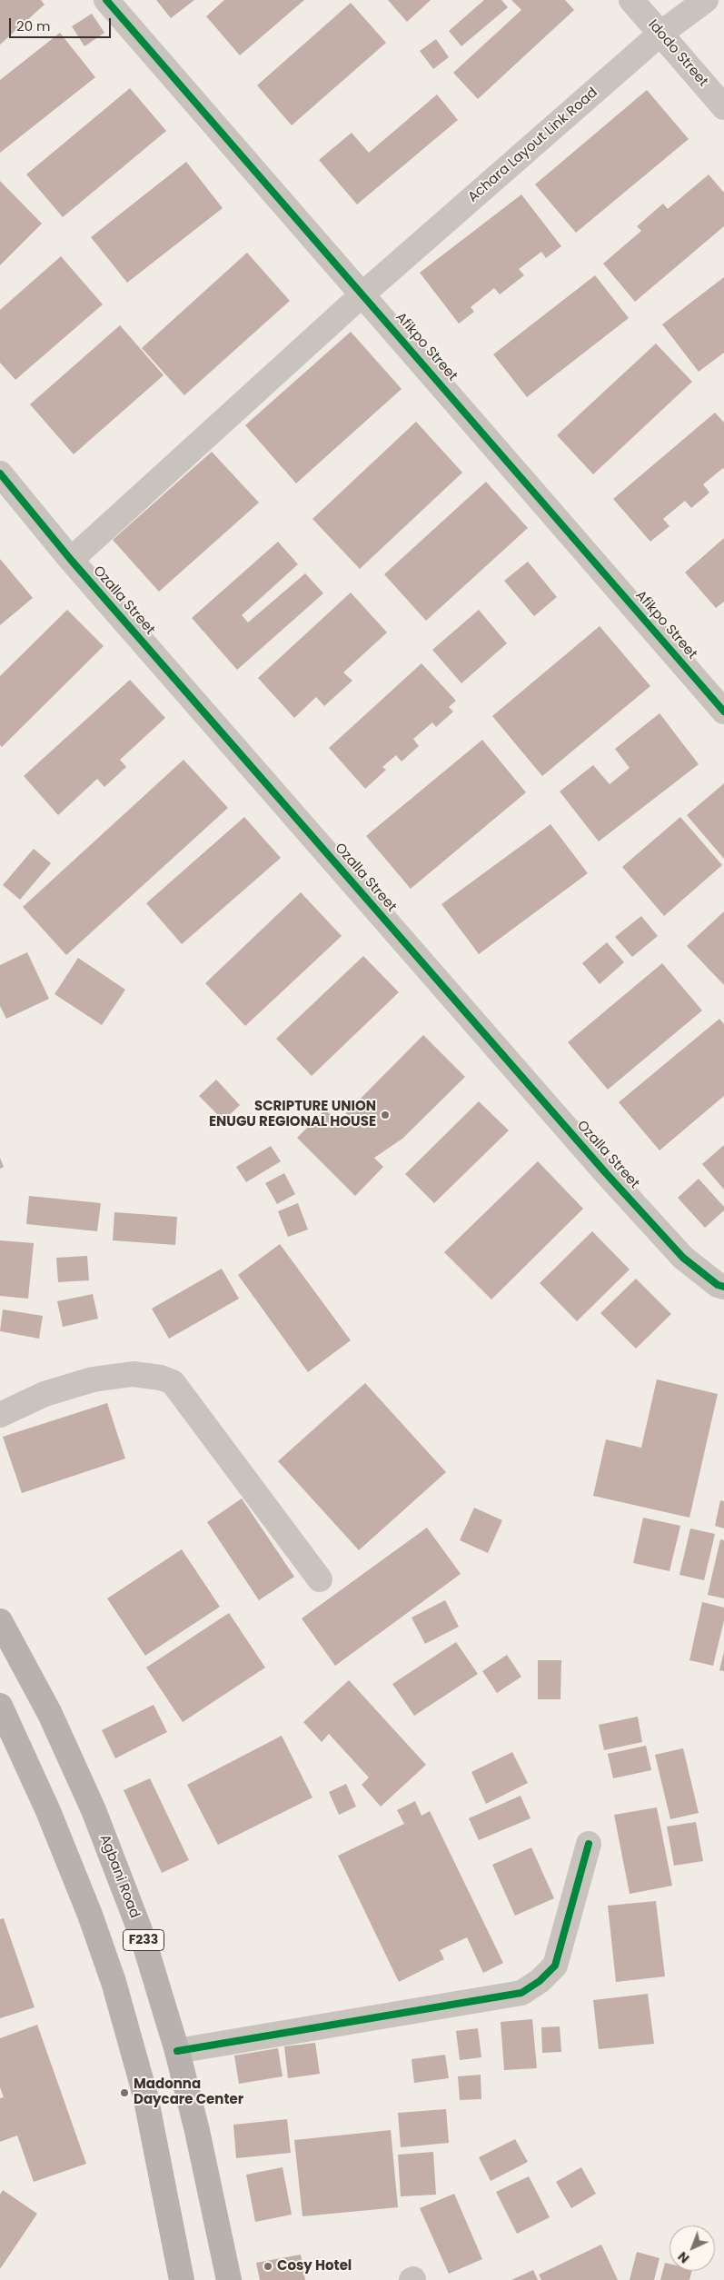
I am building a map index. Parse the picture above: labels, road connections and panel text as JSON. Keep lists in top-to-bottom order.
{
  "streets": {
    "main road": ["Agbani Road", "F233"],
    "street": [
      "Idodo Street",
      "Achara Layout Link Road",
      "Afikpo Street",
      "Ozalla Street"
    ]
  },
  "crossings": [
    ["Idodo Street", "Achara Layout Link Road"],
    ["Achara Layout Link Road", "Afikpo Street"],
    ["Achara Layout Link Road", "Ozalla Street"]
  ],
  "places": ["SCRIPTURE UNION ENUGU REGIONAL HOUSE", "Madonna Daycare Center", "Cosy Hotel"],
  "scale_bar": "20 m",
  "north": "bottom left"
}
